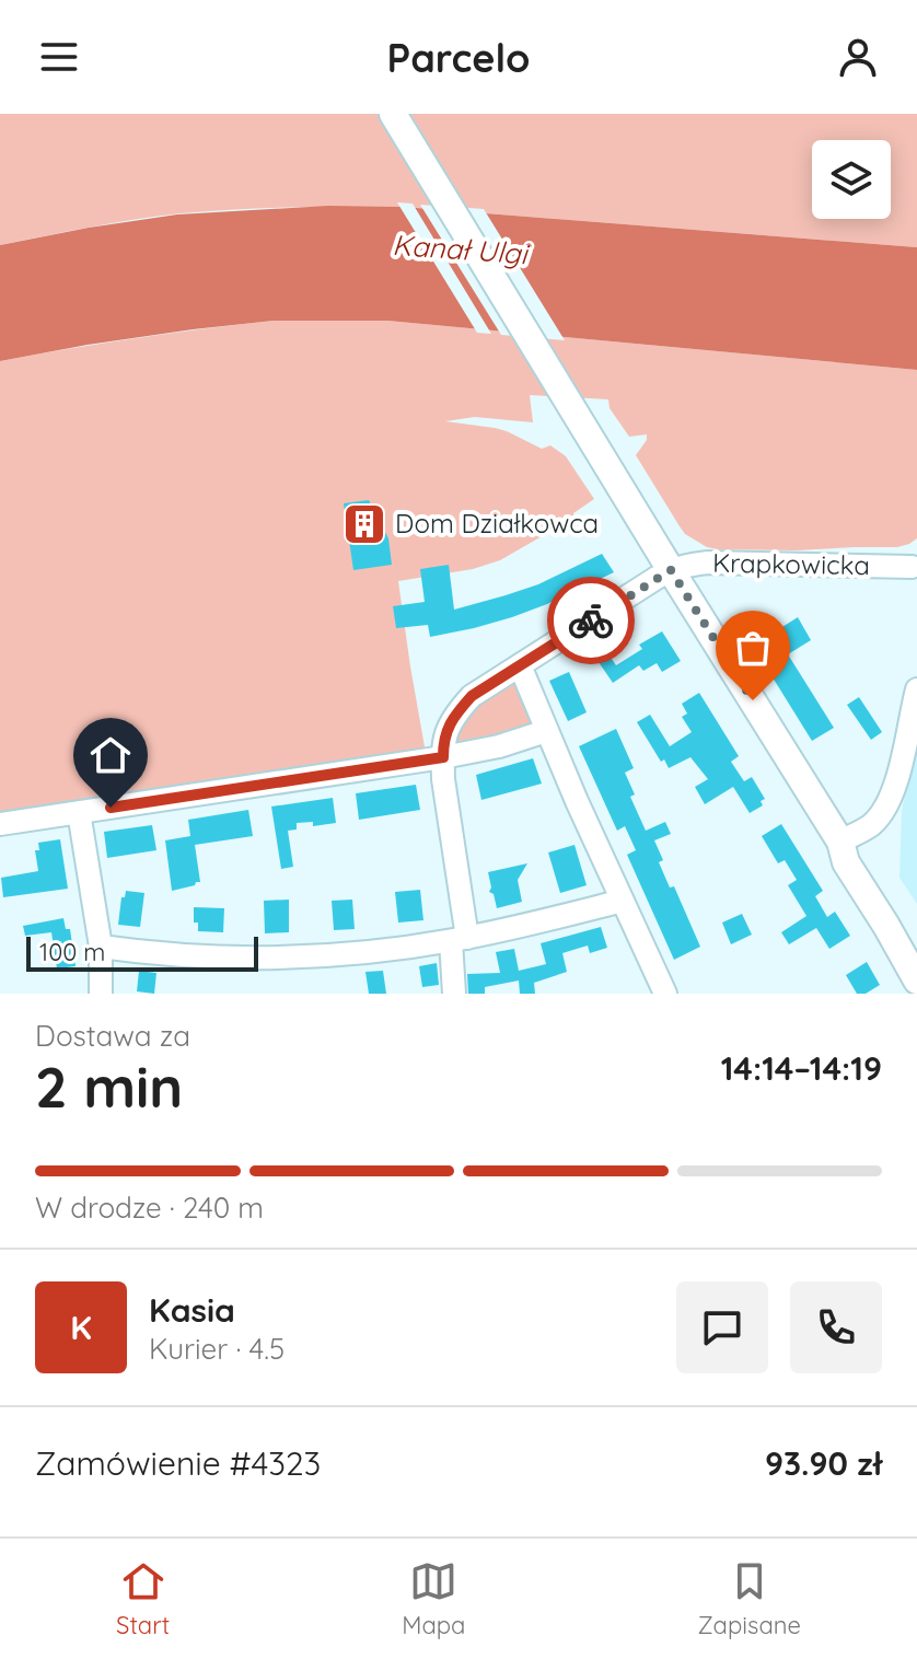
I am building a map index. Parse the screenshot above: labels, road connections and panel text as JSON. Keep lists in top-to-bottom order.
{
  "streets": {
    "street": ["Krapkowicka"]
  },
  "water": ["Kanał Ulgi"],
  "places": {
    "building": ["Dom Działkowca"]
  },
  "scale_bar": "100 m",
  "page": {
    "header": "Parcelo",
    "scale": "100 m",
    "heading": ["2 min", "Dostawa za", "14:14–14:19"],
    "panel": [
      "Kasia",
      "Kurier · 4.5",
      "Zamówienie #4323",
      "93.90 zł"
    ],
    "bar": "W drodze · 240 m",
    "round": "K",
    "tabs": ["Start", "Mapa", "Zapisane"]
  }
}
